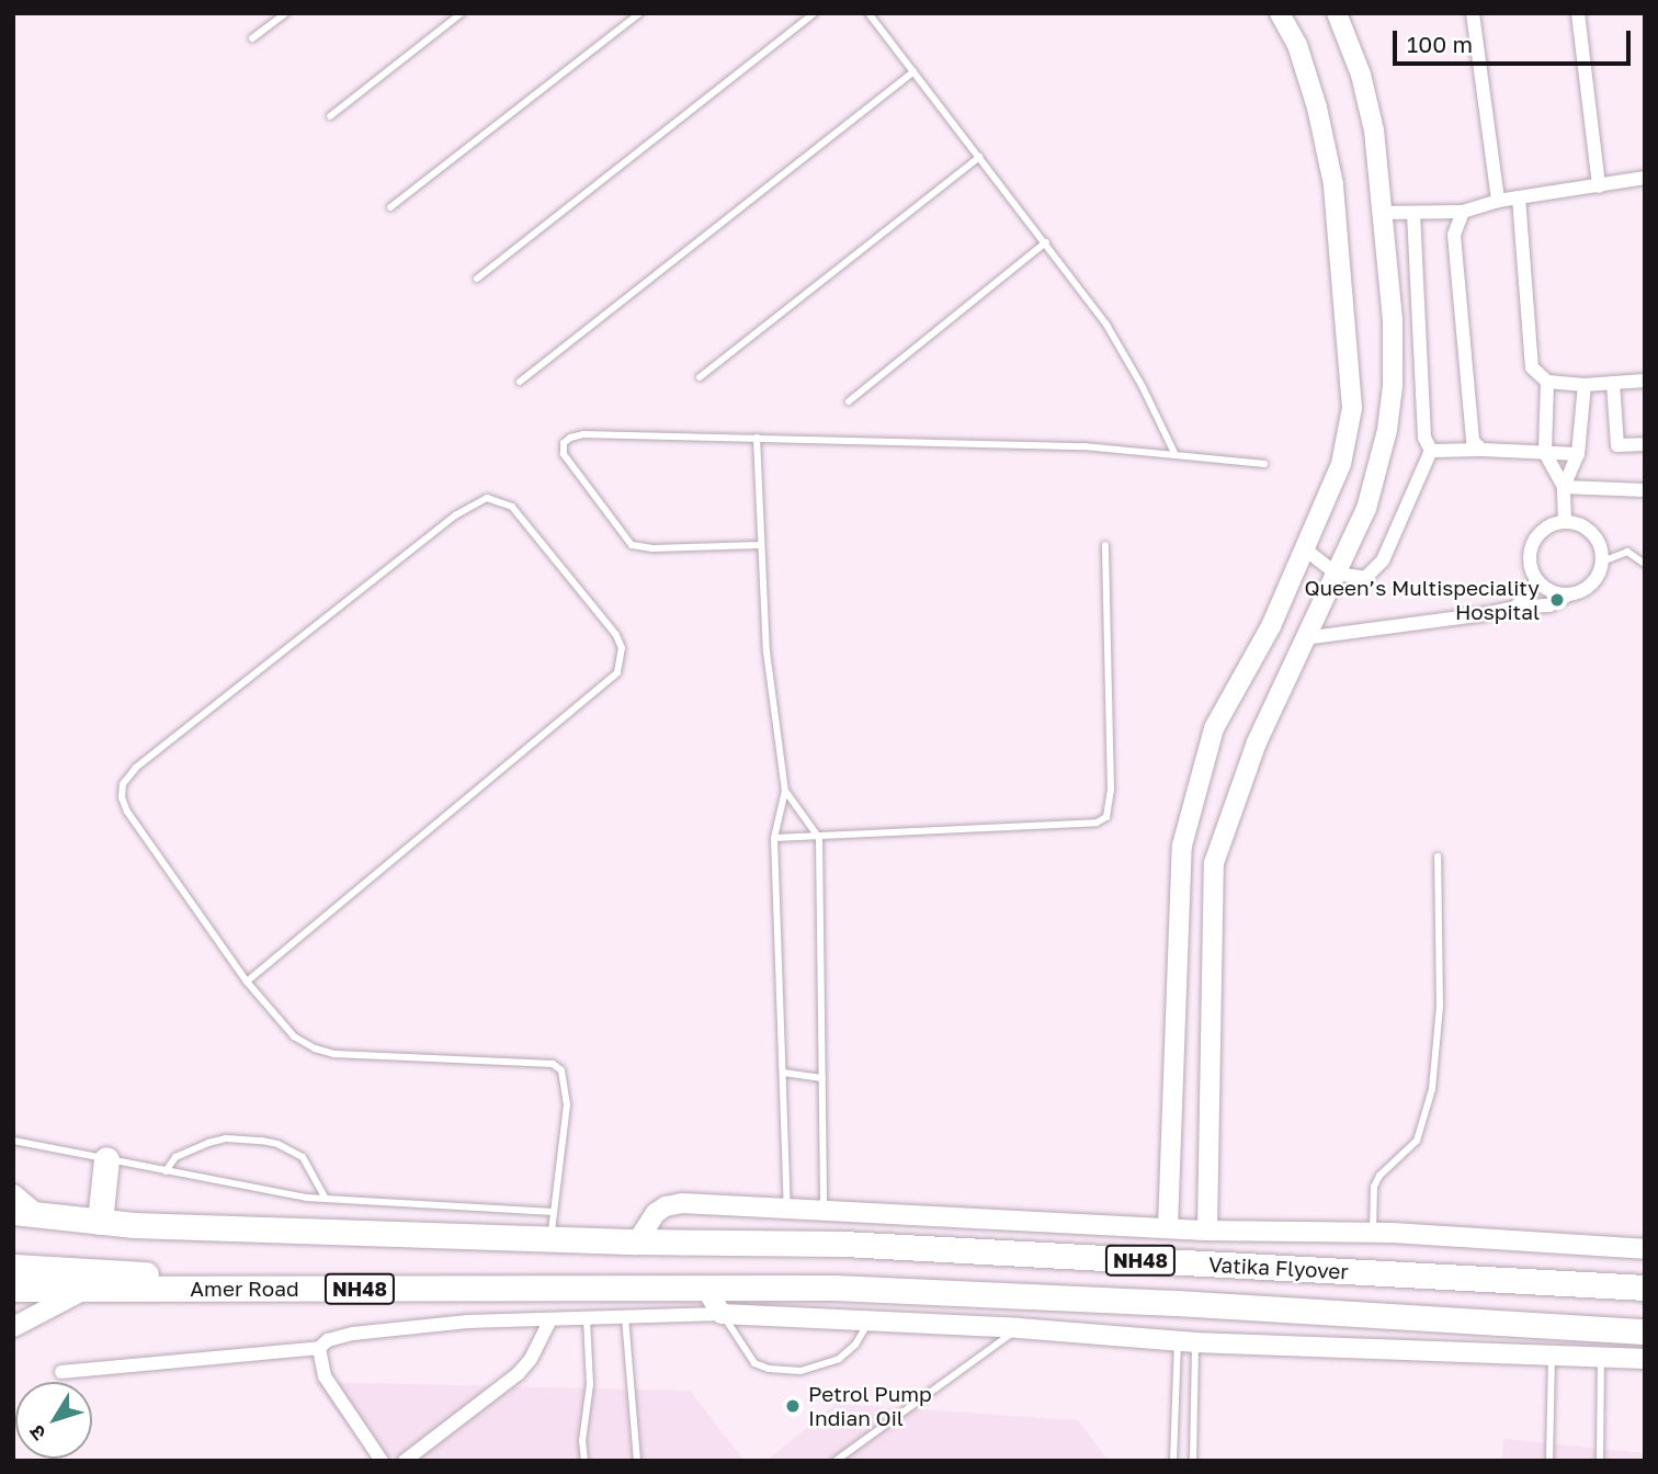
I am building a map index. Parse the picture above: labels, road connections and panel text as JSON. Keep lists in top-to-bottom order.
{
  "streets": {
    "highway": ["NH48", "Vatika Flyover", "Amer Road"]
  },
  "crossings": [
    ["NH48", "Vatika Flyover"],
    ["Vatika Flyover", "Amer Road"]
  ],
  "places": ["Queen’s Multispeciality Hospital", "Petrol Pump Indian Oil"],
  "scale_bar": "100 m",
  "north": "bottom left"
}
